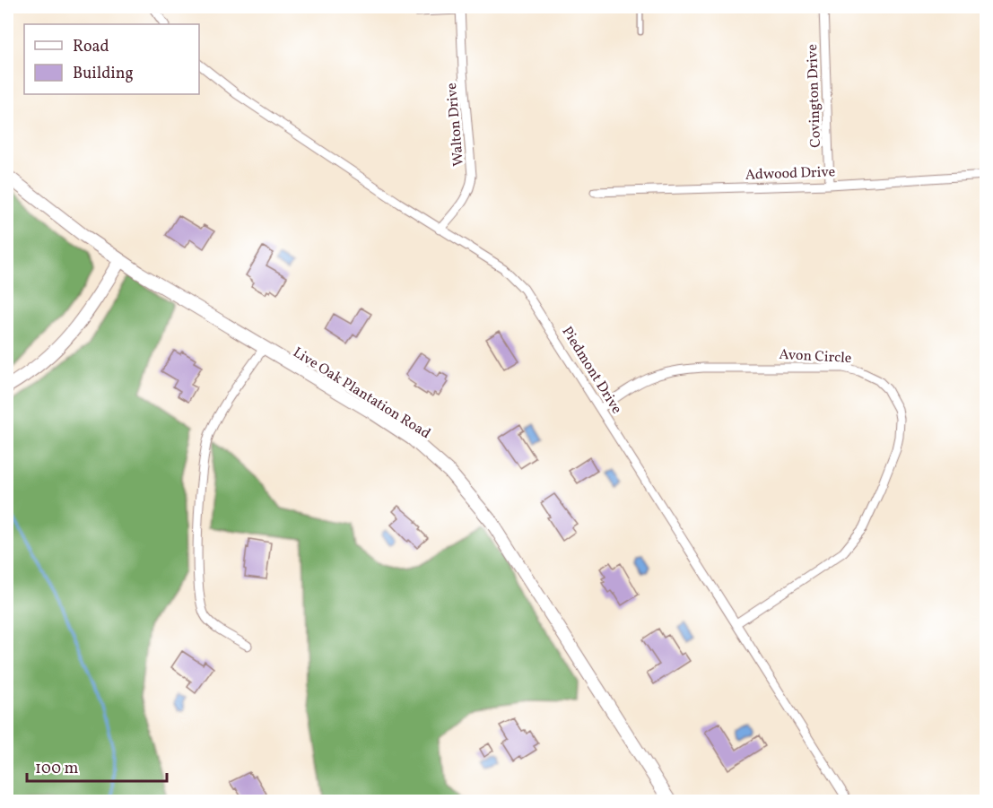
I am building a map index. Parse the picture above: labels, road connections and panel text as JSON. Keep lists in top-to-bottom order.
{
  "streets": {
    "street": [
      "Covington Drive",
      "Walton Drive",
      "Adwood Drive",
      "Avon Circle",
      "Piedmont Drive",
      "Live Oak Plantation Road"
    ]
  },
  "crossings": [
    ["Covington Drive", "Adwood Drive"],
    ["Walton Drive", "Piedmont Drive"],
    ["Avon Circle", "Piedmont Drive"]
  ],
  "legend": ["Road", "Building"],
  "scale_bar": "100 m"
}
